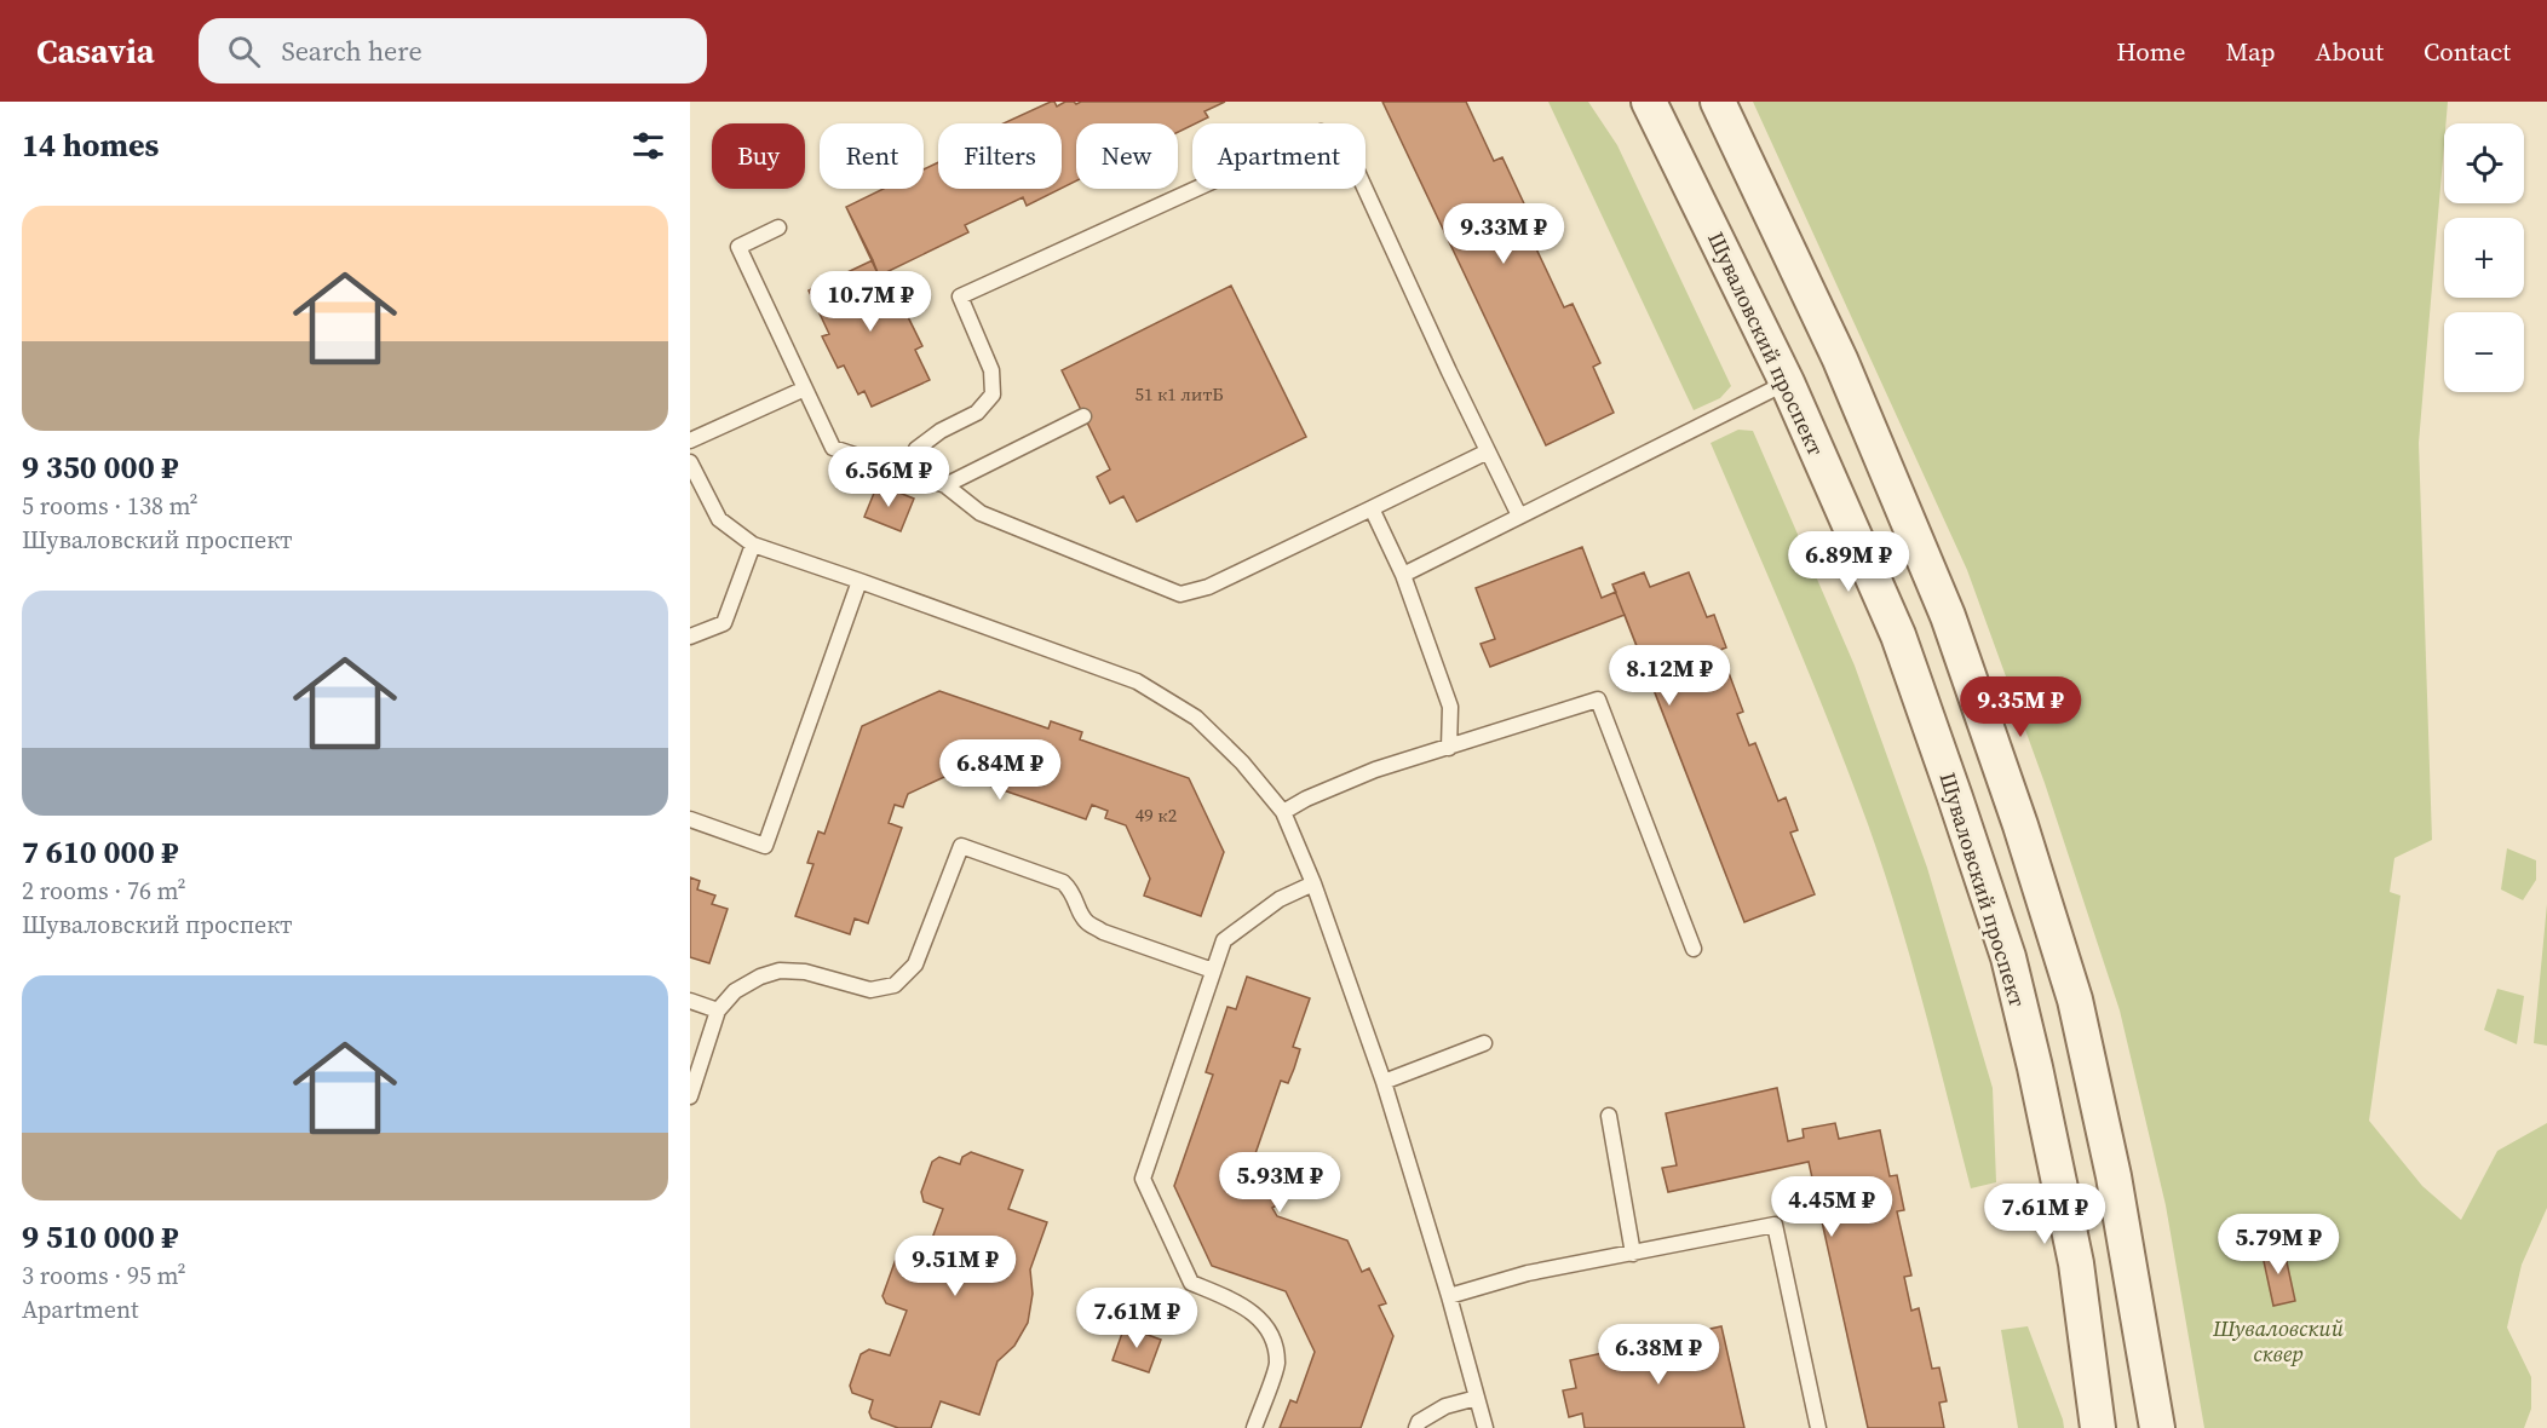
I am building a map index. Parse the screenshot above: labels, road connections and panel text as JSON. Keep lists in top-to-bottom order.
{
  "streets": {
    "street": ["Шуваловский проспект"]
  },
  "parks": ["Шуваловский сквер"],
  "house_numbers": ["51 к1 литБ", "49 к2"],
  "page": {
    "header": "Casavia",
    "search": "Search here",
    "nav": [
      "Home",
      "Map",
      "About",
      "Contact"
    ],
    "heading": "14 homes",
    "map_buttons": ["+", "−"],
    "chip": [
      "Buy",
      "Rent",
      "Filters",
      "New",
      "Apartment"
    ],
    "list": [
      {
        "name": "9 350 000 ₽",
        "note": "5 rooms · 138 m² · Шуваловский проспект"
      },
      {
        "name": "7 610 000 ₽",
        "note": "2 rooms · 76 m² · Шуваловский проспект"
      },
      {
        "name": "9 510 000 ₽",
        "note": "3 rooms · 95 m² · Apartment"
      }
    ],
    "price": [
      "9.33M ₽",
      "10.7M ₽",
      "6.56M ₽",
      "6.89M ₽",
      "8.12M ₽",
      "9.35M ₽",
      "6.84M ₽",
      "5.93M ₽",
      "4.45M ₽",
      "7.61M ₽",
      "5.79M ₽",
      "9.51M ₽",
      "7.61M ₽",
      "6.38M ₽"
    ]
  }
}
